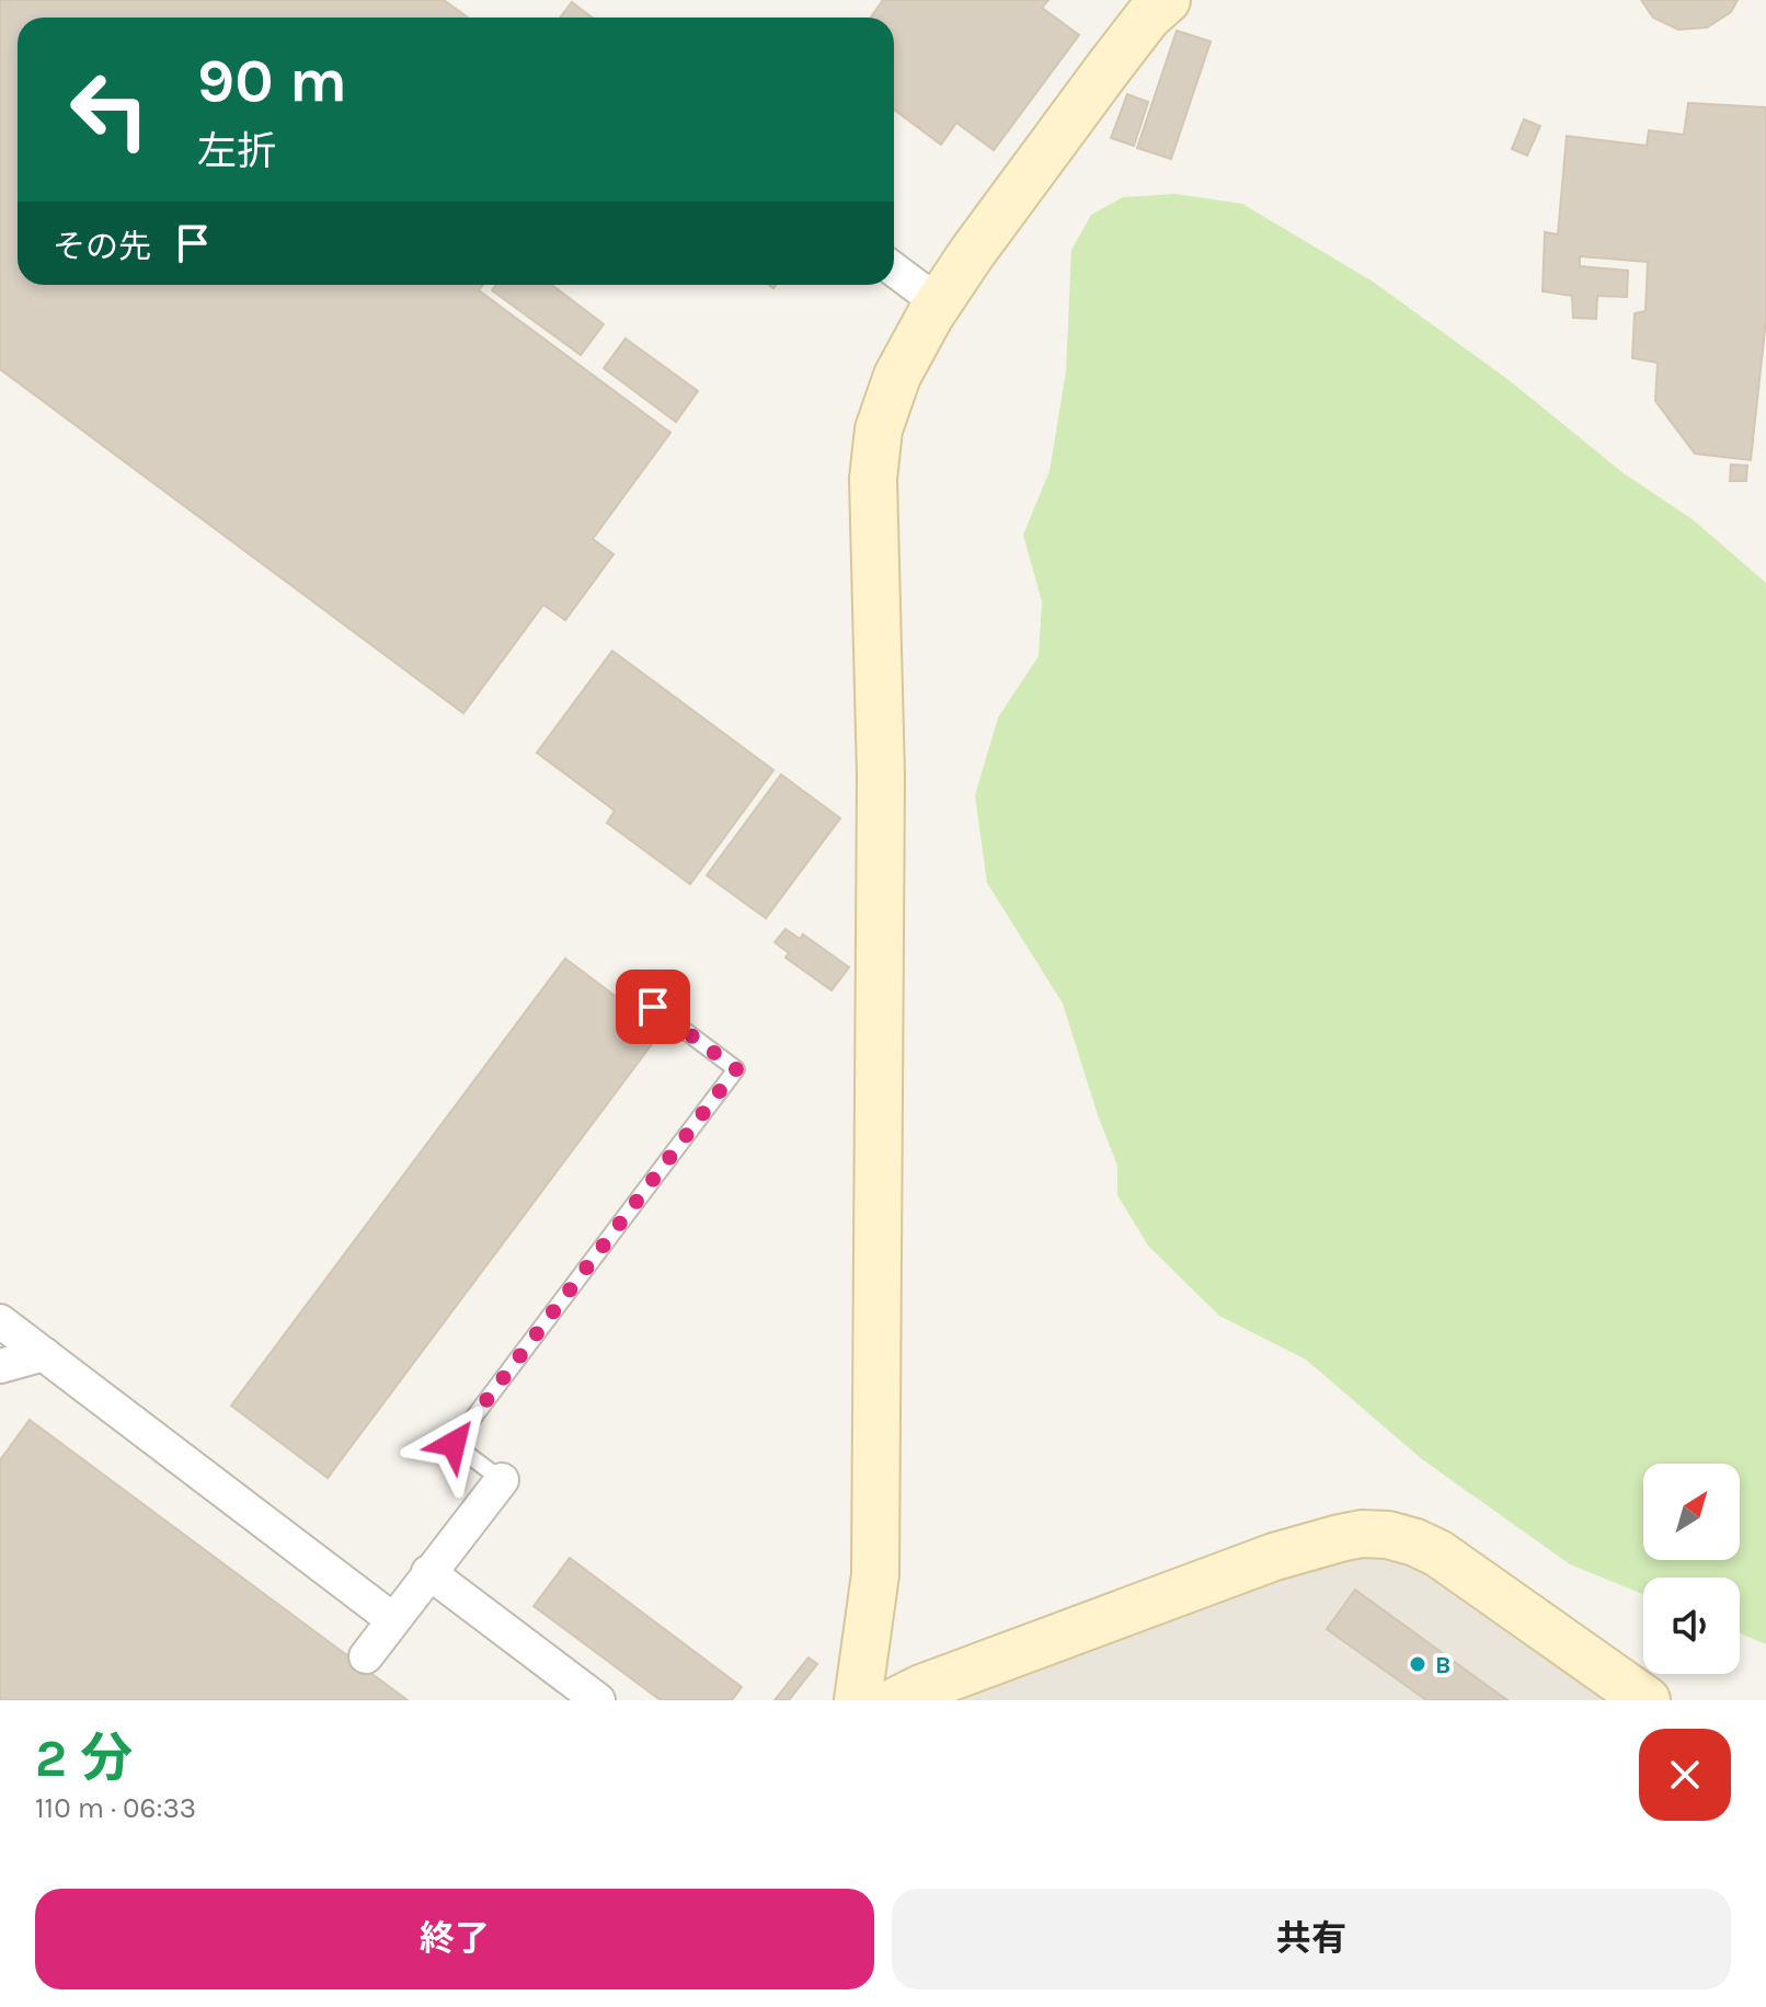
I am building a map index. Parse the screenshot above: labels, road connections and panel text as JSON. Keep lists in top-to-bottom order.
{
  "places": ["B"],
  "north": "top right",
  "page": {
    "turn": ["90 m", "左折"],
    "then": "その先",
    "heading": ["2 分", "110 m · 06:33"],
    "buttons": ["終了", "共有"]
  }
}
